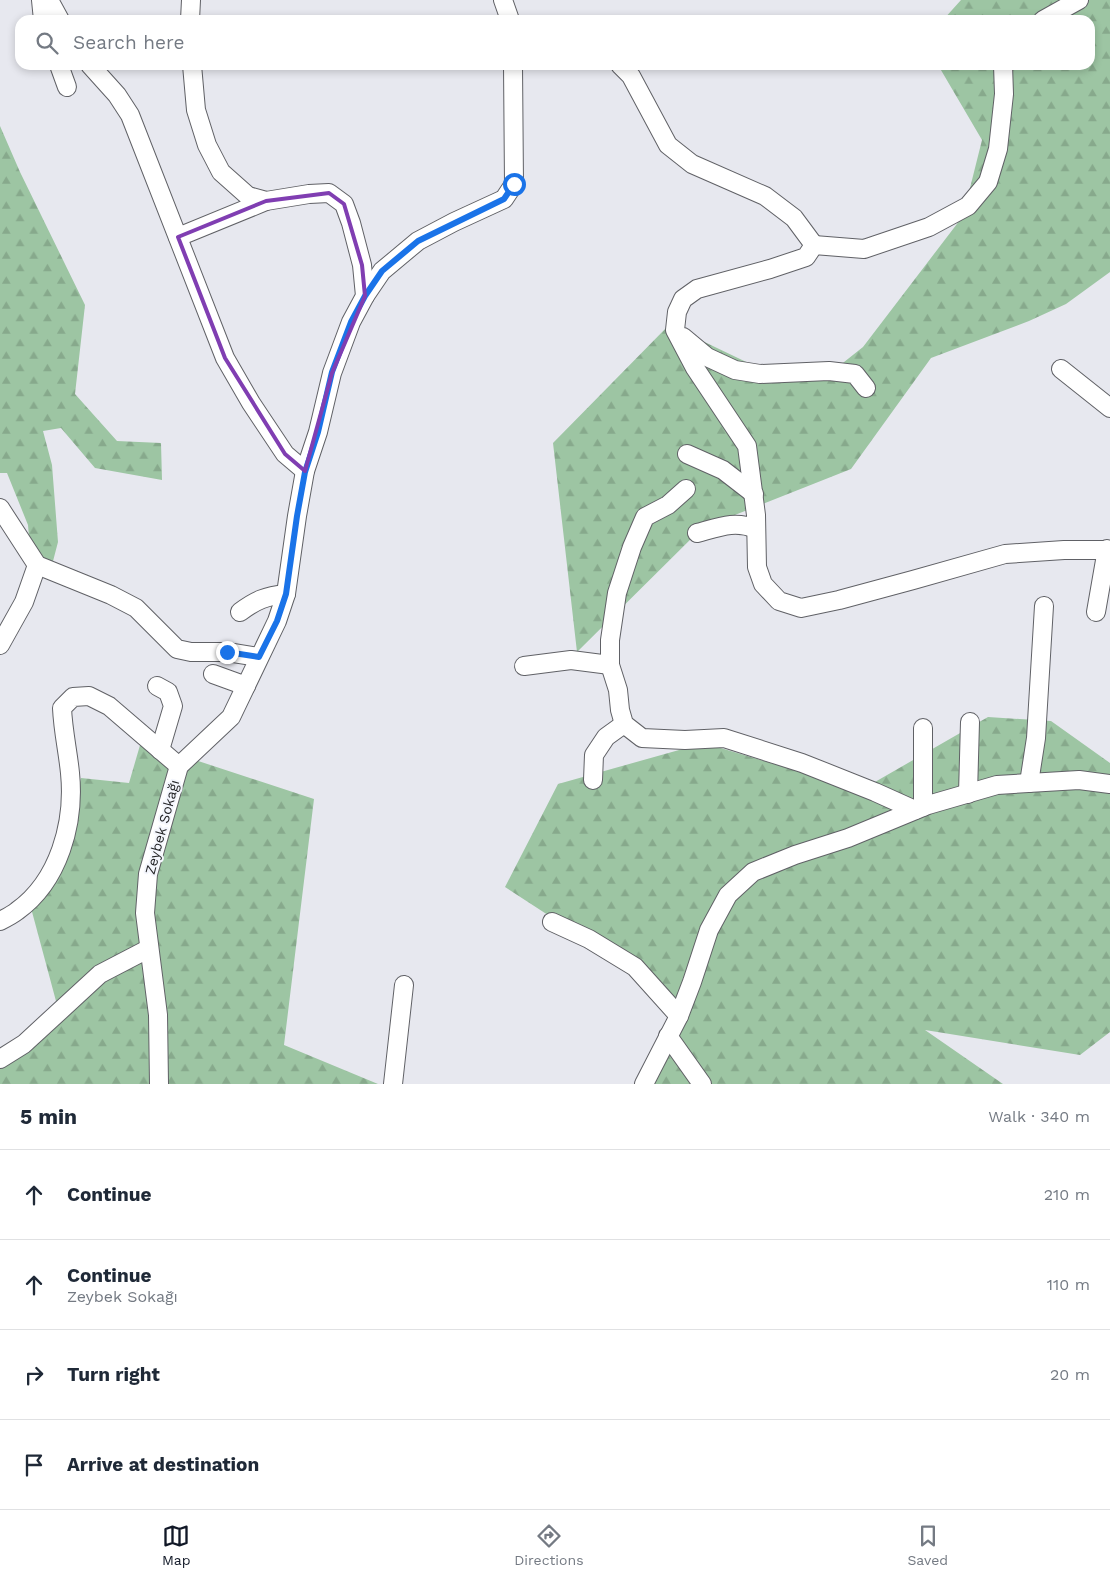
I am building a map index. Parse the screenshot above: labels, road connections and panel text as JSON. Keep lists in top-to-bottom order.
{
  "streets": {
    "street": ["Zeybek Sokağı"]
  },
  "page": {
    "search": "Search here",
    "heading": ["5 min", "Walk · 340 m"],
    "list": [
      ["Continue", "210 m"],
      ["Continue", "Zeybek Sokağı", "110 m"],
      ["Turn right", "20 m"],
      "Arrive at destination"
    ],
    "nav": ["Map", "Directions", "Saved"]
  }
}
